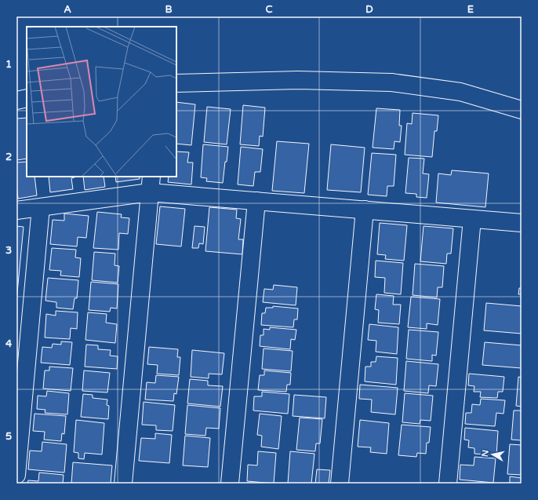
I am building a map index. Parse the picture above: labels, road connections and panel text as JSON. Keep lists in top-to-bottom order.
{
  "north": "left",
  "grid": {
    "columns": [
      "A",
      "B",
      "C",
      "D",
      "E"
    ],
    "rows": [
      "1",
      "2",
      "3",
      "4",
      "5"
    ]
  }
}
